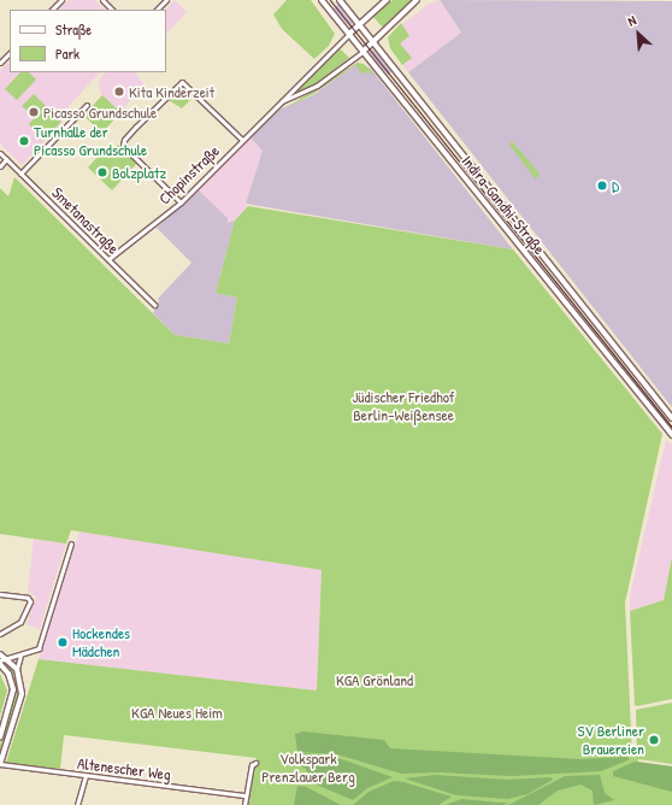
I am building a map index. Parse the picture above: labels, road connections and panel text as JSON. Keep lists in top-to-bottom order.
{
  "streets": {
    "main road": ["Indira-Gandhi-Straße"],
    "street": ["Chopinstraße", "Smetanastraße", "Altenescher Weg"]
  },
  "crossings": [
    ["Chopinstraße", "Indira-Gandhi-Straße"],
    ["Chopinstraße", "Smetanastraße"]
  ],
  "parks": [
    "Jüdischer Friedhof Berlin-Weißensee",
    "KGA Grönland",
    "KGA Neues Heim",
    "Volkspark Prenzlauer Berg"
  ],
  "places": [
    "Kita Kinderzeit",
    "Picasso Grundschule",
    "Turnhalle der Picasso Grundschule",
    "Bolzplatz",
    "D",
    "Hockendes Mädchen",
    "SV Berliner Brauereien"
  ],
  "legend": ["Straße", "Park"],
  "north": "top left"
}
